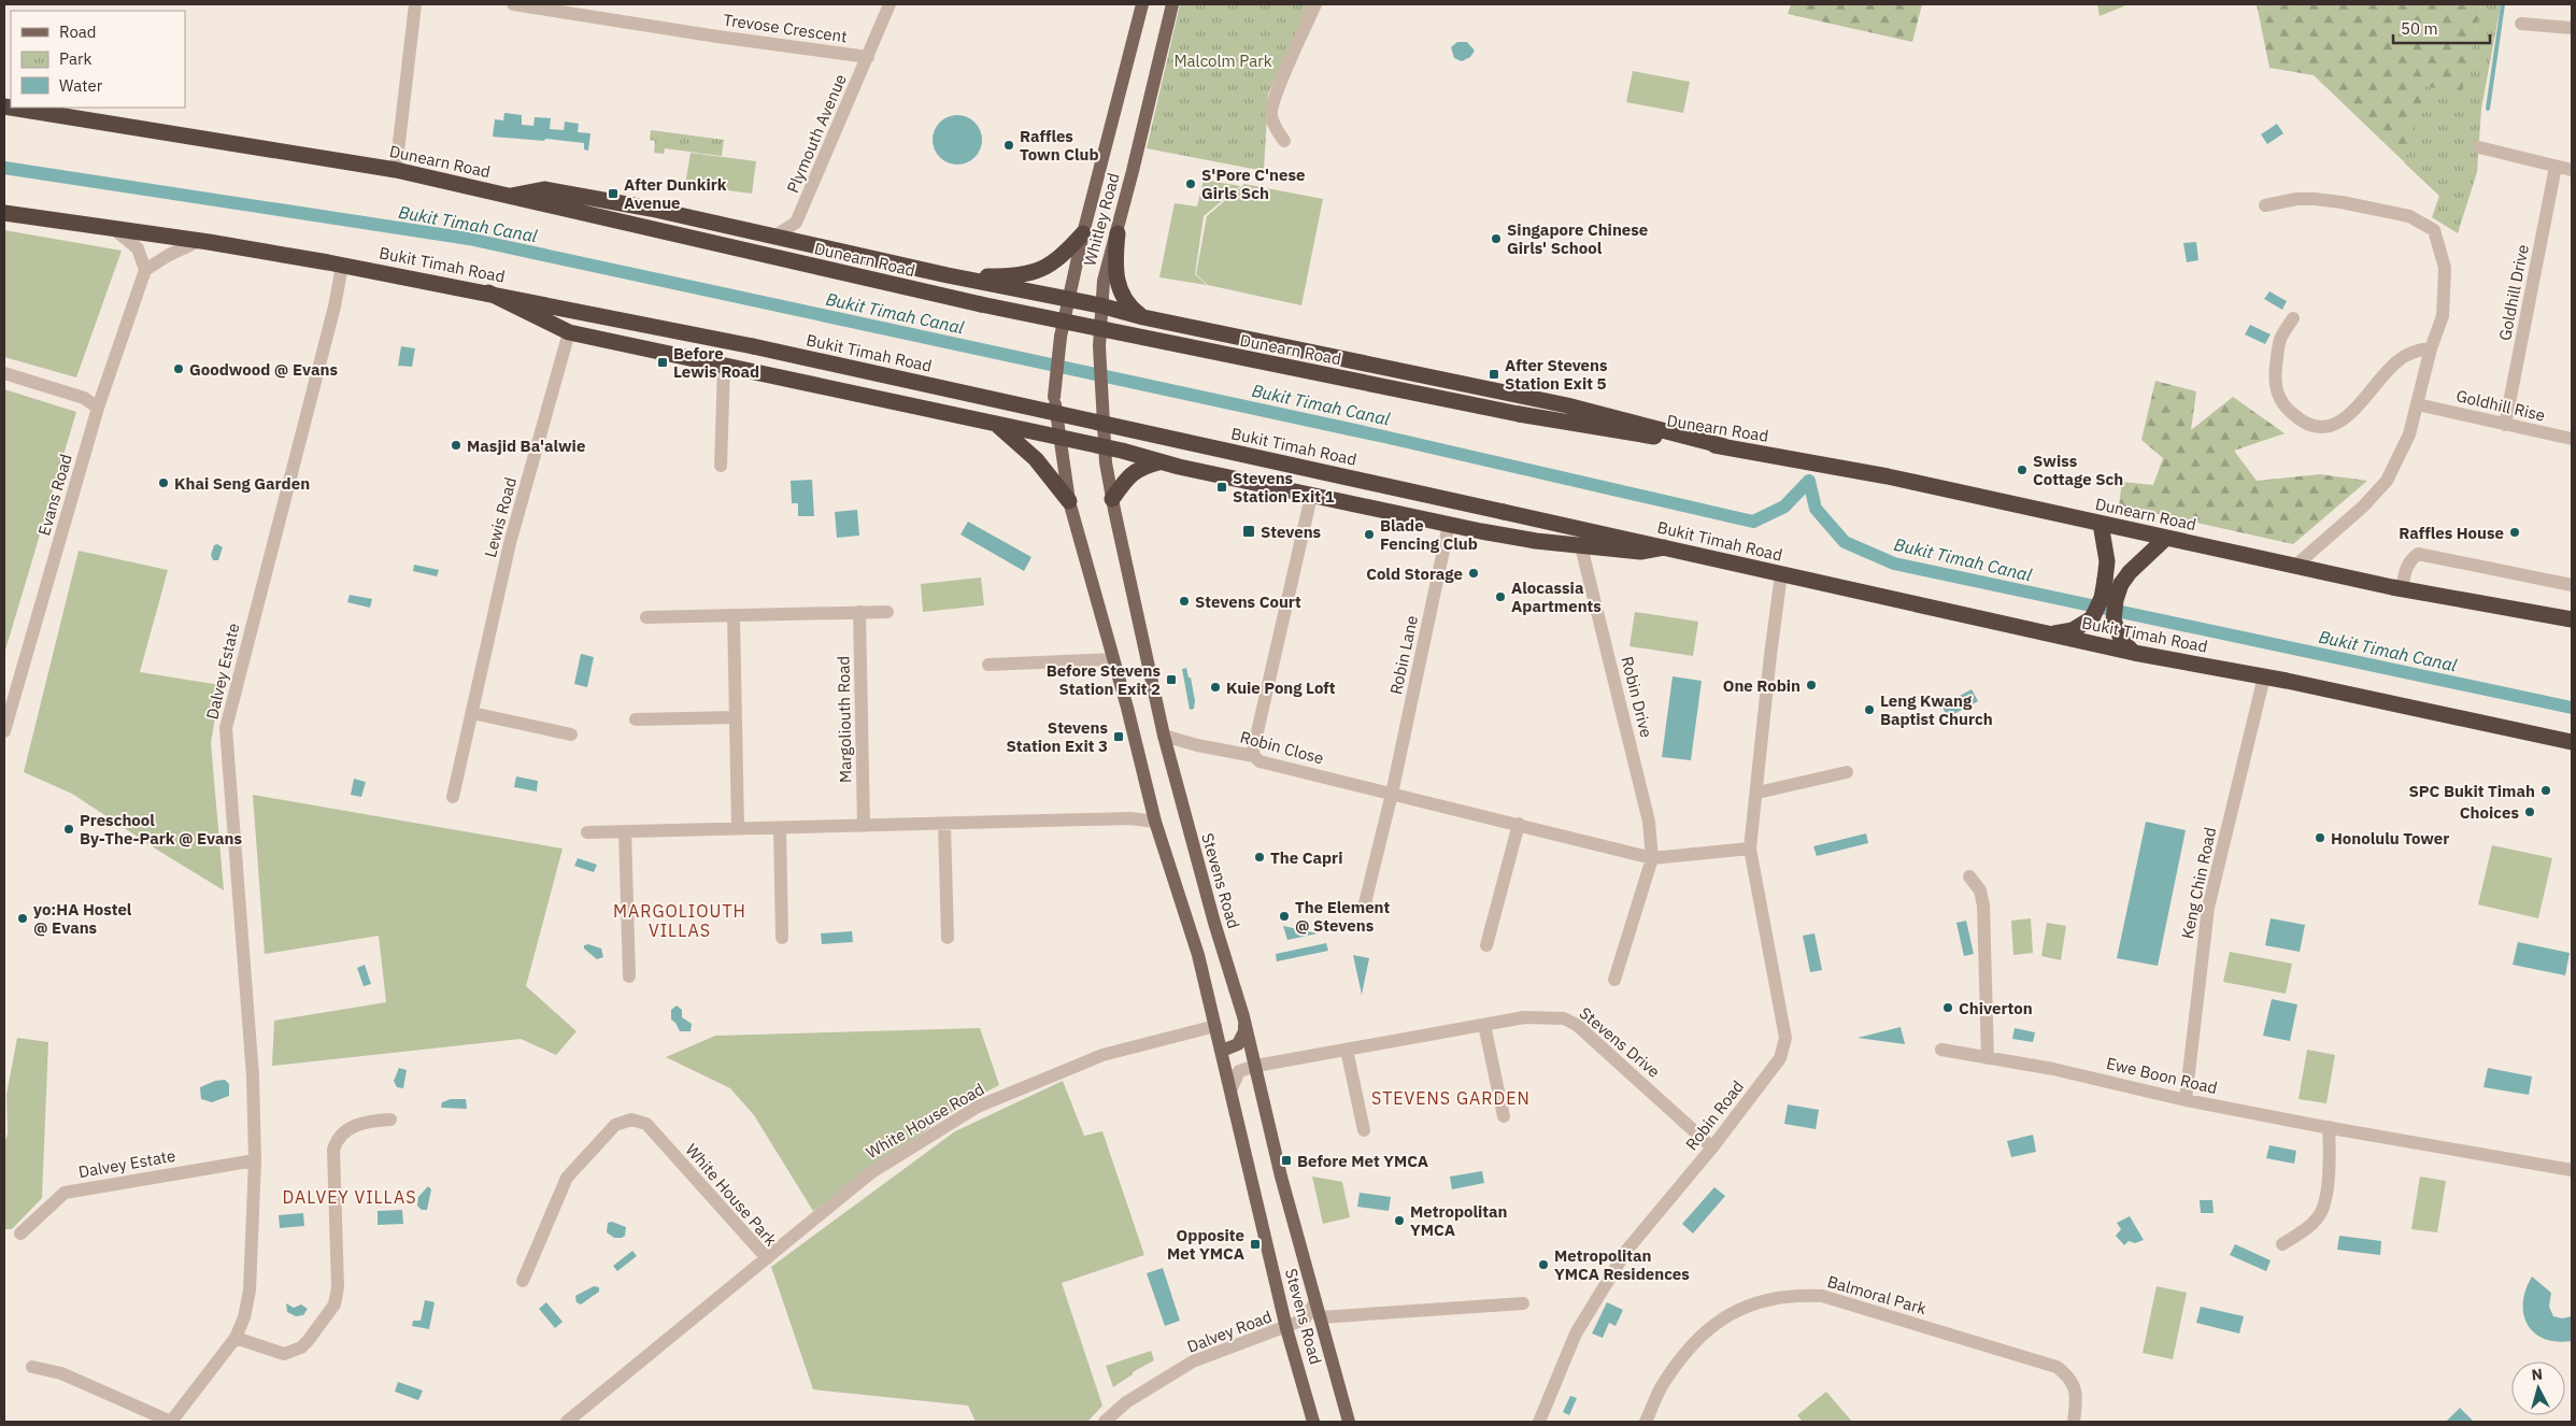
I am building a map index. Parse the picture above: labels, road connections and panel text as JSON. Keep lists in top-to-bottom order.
{
  "streets": {
    "highway": ["Dunearn Road", "Bukit Timah Road"],
    "main road": ["Whitley Road", "Stevens Road"],
    "street": [
      "Trevose Crescent",
      "Plymouth Avenue",
      "Goldhill Drive",
      "Goldhill Rise",
      "Evans Road",
      "Lewis Road",
      "Robin Lane",
      "Dalvey Estate",
      "Robin Drive",
      "Margoliouth Road",
      "Robin Close",
      "Keng Chin Road",
      "Stevens Drive",
      "Ewe Boon Road",
      "Robin Road",
      "White House Road",
      "White House Park",
      "Balmoral Park",
      "Dalvey Road"
    ]
  },
  "crossings": [
    ["Trevose Crescent", "Plymouth Avenue"],
    ["Whitley Road", "Stevens Road"],
    ["Bukit Timah Road", "Dalvey Estate"],
    ["Bukit Timah Road", "Keng Chin Road"],
    ["Bukit Timah Road", "Robin Road"],
    ["Goldhill Drive", "Goldhill Rise"],
    ["Robin Lane", "Robin Close"],
    ["Robin Drive", "Robin Close"],
    ["Robin Close", "Stevens Road"],
    ["Robin Close", "Robin Road"],
    ["Stevens Road", "Stevens Drive"],
    ["Stevens Road", "White House Road"],
    ["Stevens Road", "Dalvey Road"],
    ["Keng Chin Road", "Ewe Boon Road"],
    ["Stevens Drive", "Robin Road"],
    ["White House Road", "White House Park"]
  ],
  "districts": ["MARGOLIOUTH VILLAS", "STEVENS GARDEN", "DALVEY VILLAS"],
  "water": ["Bukit Timah Canal"],
  "parks": ["Malcolm Park"],
  "places": {
    "other": [
      "Raffles Town Club",
      "S'Pore C'nese Girls Sch",
      "Singapore Chinese Girls' School",
      "Goodwood @ Evans",
      "Masjid Ba'alwie",
      "Swiss Cottage Sch",
      "Khai Seng Garden",
      "Raffles House",
      "Blade Fencing Club",
      "Cold Storage",
      "Alocassia Apartments",
      "Stevens Court",
      "One Robin",
      "Kuie Pong Loft",
      "Leng Kwang Baptist Church",
      "SPC Bukit Timah",
      "Choices",
      "Preschool By-The-Park @ Evans",
      "Honolulu Tower",
      "The Capri",
      "The Element @ Stevens",
      "yo:HA Hostel @ Evans",
      "Chiverton",
      "Metropolitan YMCA",
      "Metropolitan YMCA Residences"
    ],
    "transit": [
      "After Dunkirk Avenue",
      "Before Lewis Road",
      "After Stevens Station Exit 5",
      "Stevens Station Exit 1",
      "Stevens",
      "Before Stevens Station Exit 2",
      "Stevens Station Exit 3",
      "Before Met YMCA",
      "Opposite Met YMCA"
    ]
  },
  "legend": ["Road", "Park", "Water"],
  "scale_bar": "50 m",
  "north": "top"
}
